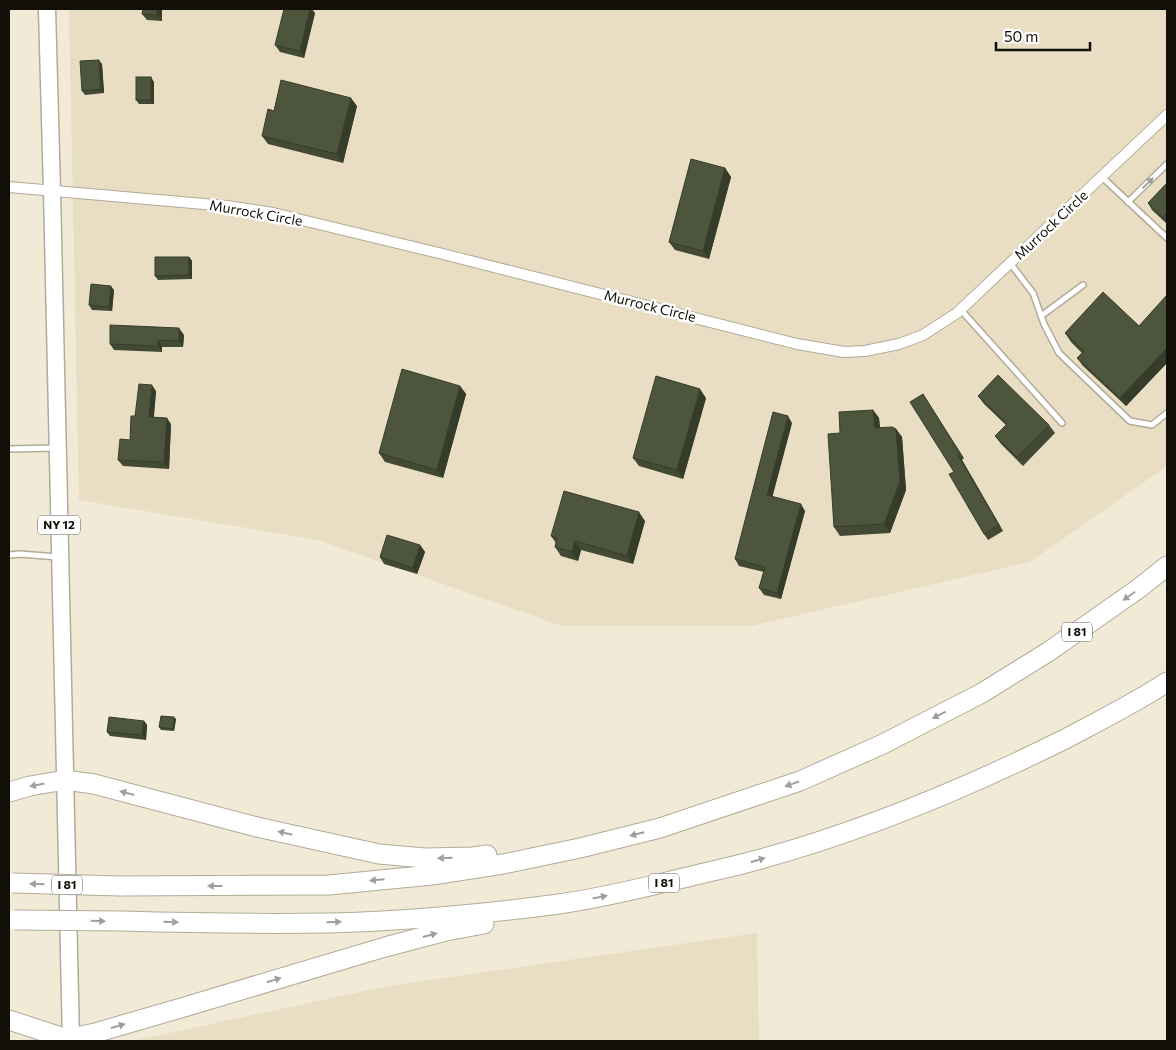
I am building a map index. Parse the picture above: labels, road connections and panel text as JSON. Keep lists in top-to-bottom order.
{
  "streets": {
    "highway": ["I 81"],
    "main road": ["NY 12"],
    "street": ["Murrock Circle"]
  },
  "crossings": [
    ["Murrock Circle", "NY 12"]
  ],
  "scale_bar": "50 m"
}
